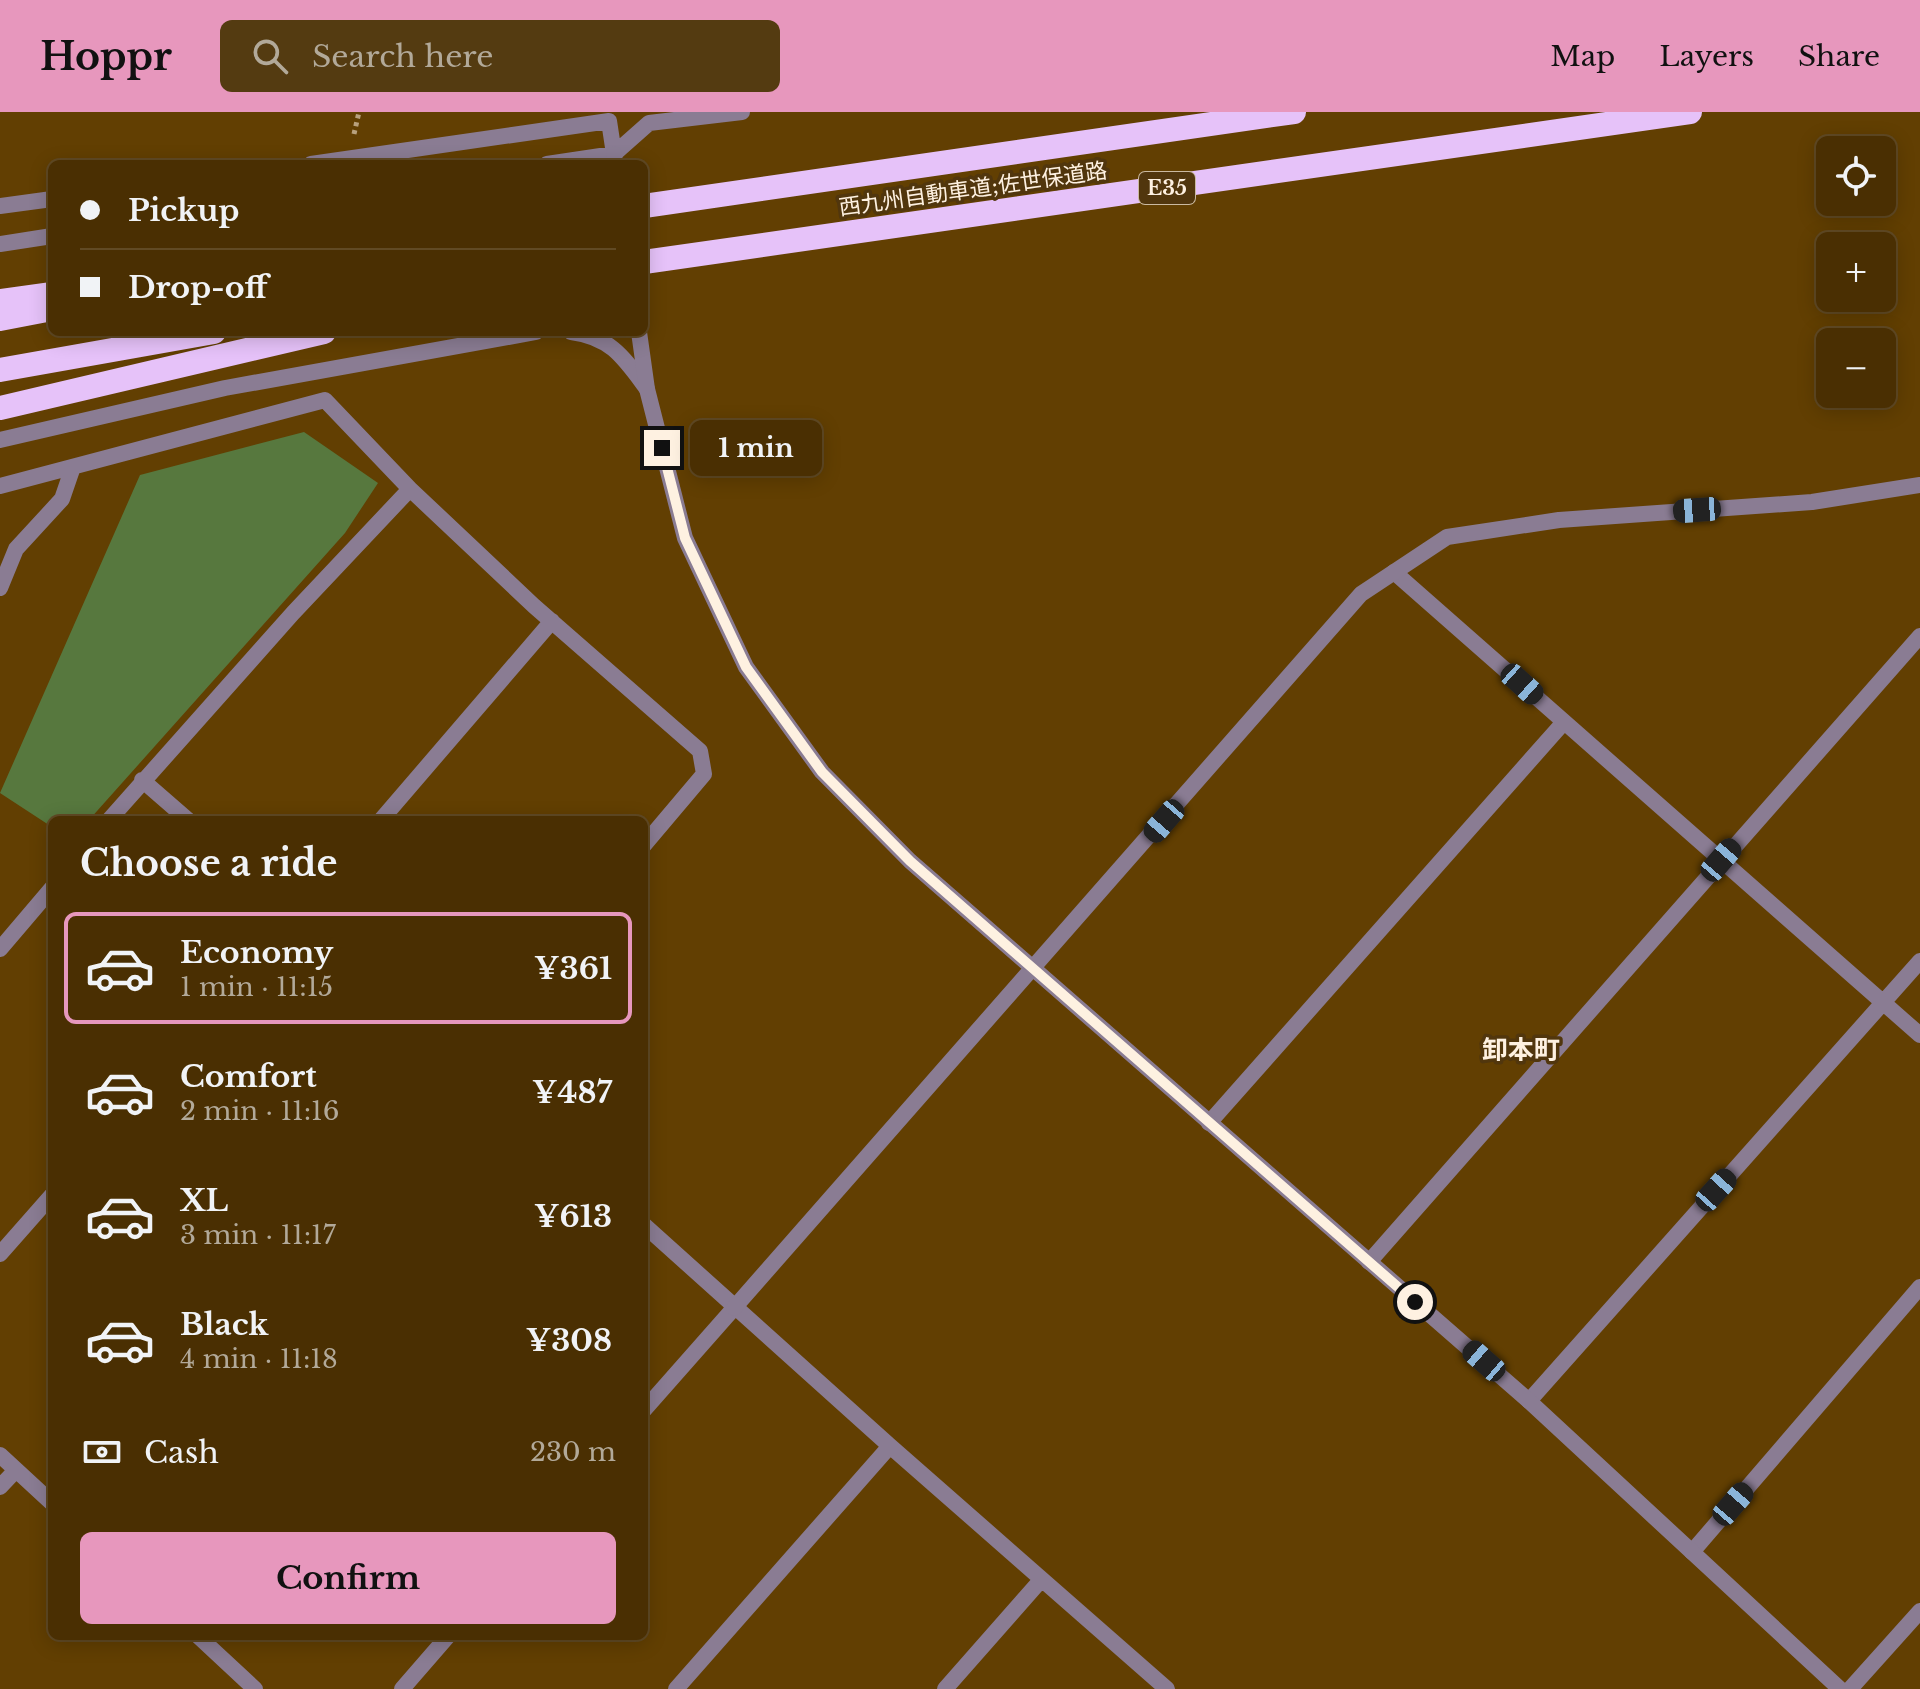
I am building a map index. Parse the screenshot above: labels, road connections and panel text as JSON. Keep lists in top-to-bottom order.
{
  "streets": {
    "highway": ["E35", "西九州自動車道;佐世保道路"]
  },
  "districts": ["卸本町"],
  "page": {
    "header": "Hoppr",
    "search": "Search here",
    "nav": ["Map", "Layers", "Share"],
    "map_buttons": ["+", "−"],
    "banner": ["Pickup", "Drop-off"],
    "bubble": "1 min",
    "heading": "Choose a ride",
    "list": [
      {
        "name": "Economy",
        "note": "1 min · 11:15",
        "value": "¥361"
      },
      {
        "name": "Comfort",
        "note": "2 min · 11:16",
        "value": "¥487"
      },
      {
        "name": "XL",
        "note": "3 min · 11:17",
        "value": "¥613"
      },
      {
        "name": "Black",
        "note": "4 min · 11:18",
        "value": "¥308"
      }
    ],
    "pay": ["Cash", "230 m"],
    "buttons": "Confirm"
  }
}
